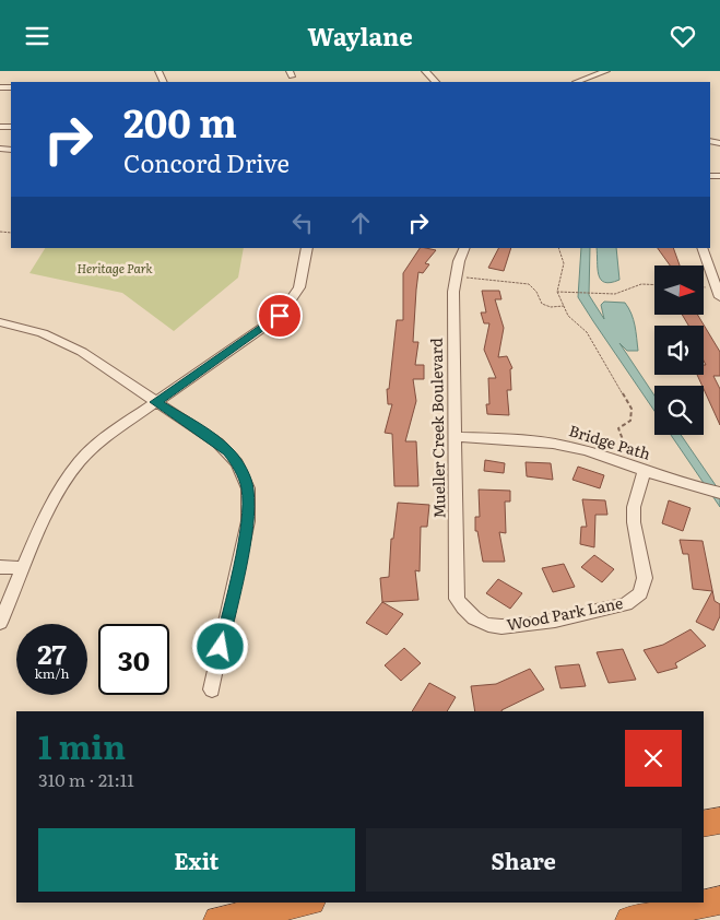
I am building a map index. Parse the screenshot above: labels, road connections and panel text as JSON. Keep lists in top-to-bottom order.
{
  "streets": {
    "street": ["Mueller Creek Boulevard", "Bridge Path", "Wood Park Lane"]
  },
  "crossings": [
    ["Mueller Creek Boulevard", "Bridge Path"],
    ["Mueller Creek Boulevard", "Wood Park Lane"],
    ["Bridge Path", "Wood Park Lane"]
  ],
  "parks": ["Heritage Park"],
  "north": "right",
  "page": {
    "header": "Waylane",
    "turn": ["200 m", "Concord Drive"],
    "speed": "27 km/h",
    "limit": "30",
    "heading": ["1 min", "310 m · 21:11"],
    "buttons": ["Exit", "Share"]
  }
}
